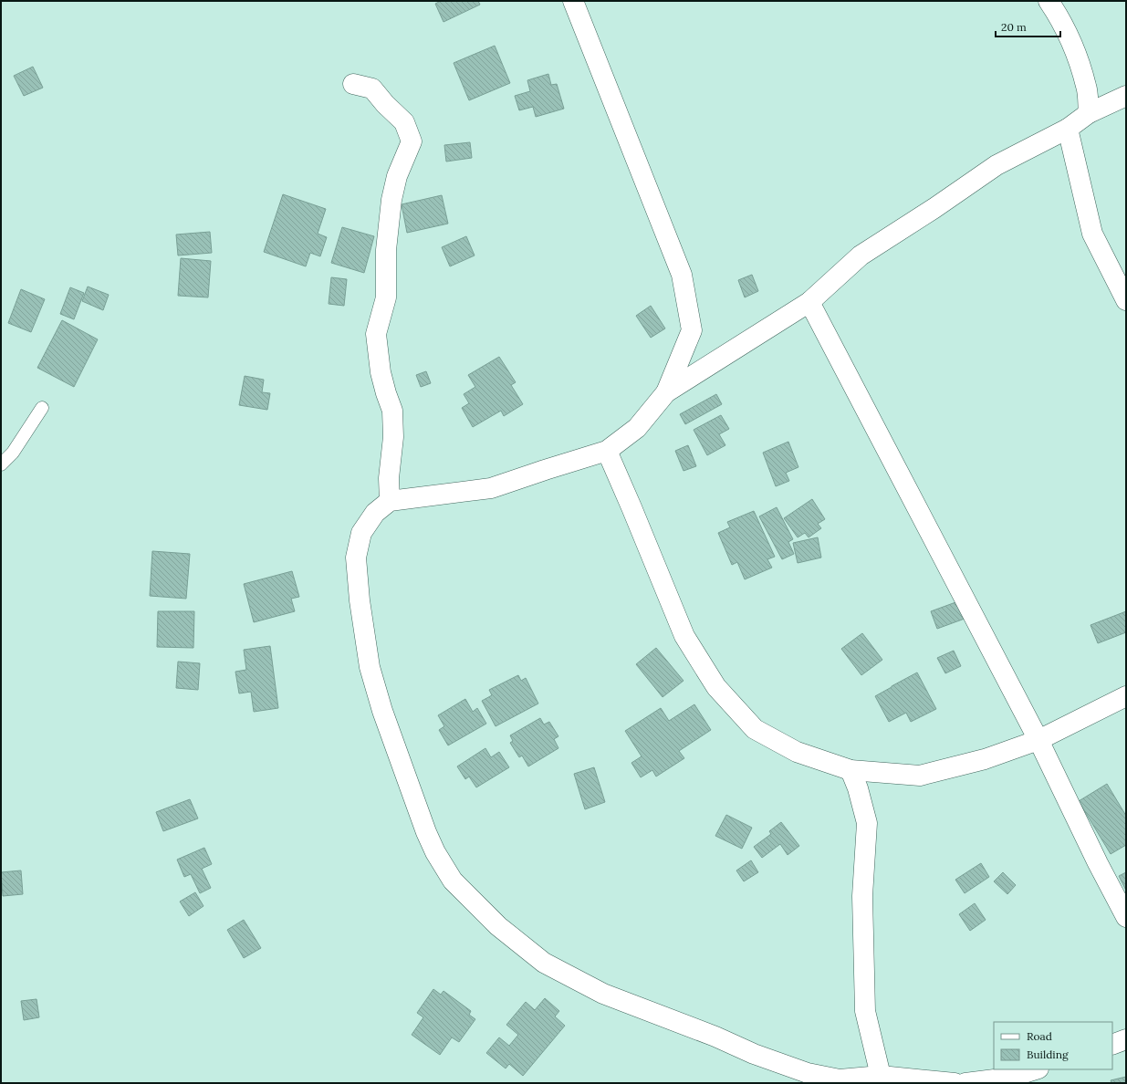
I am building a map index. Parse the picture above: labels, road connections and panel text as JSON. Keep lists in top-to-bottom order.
{
  "legend": ["Road", "Building"],
  "scale_bar": "20 m"
}
